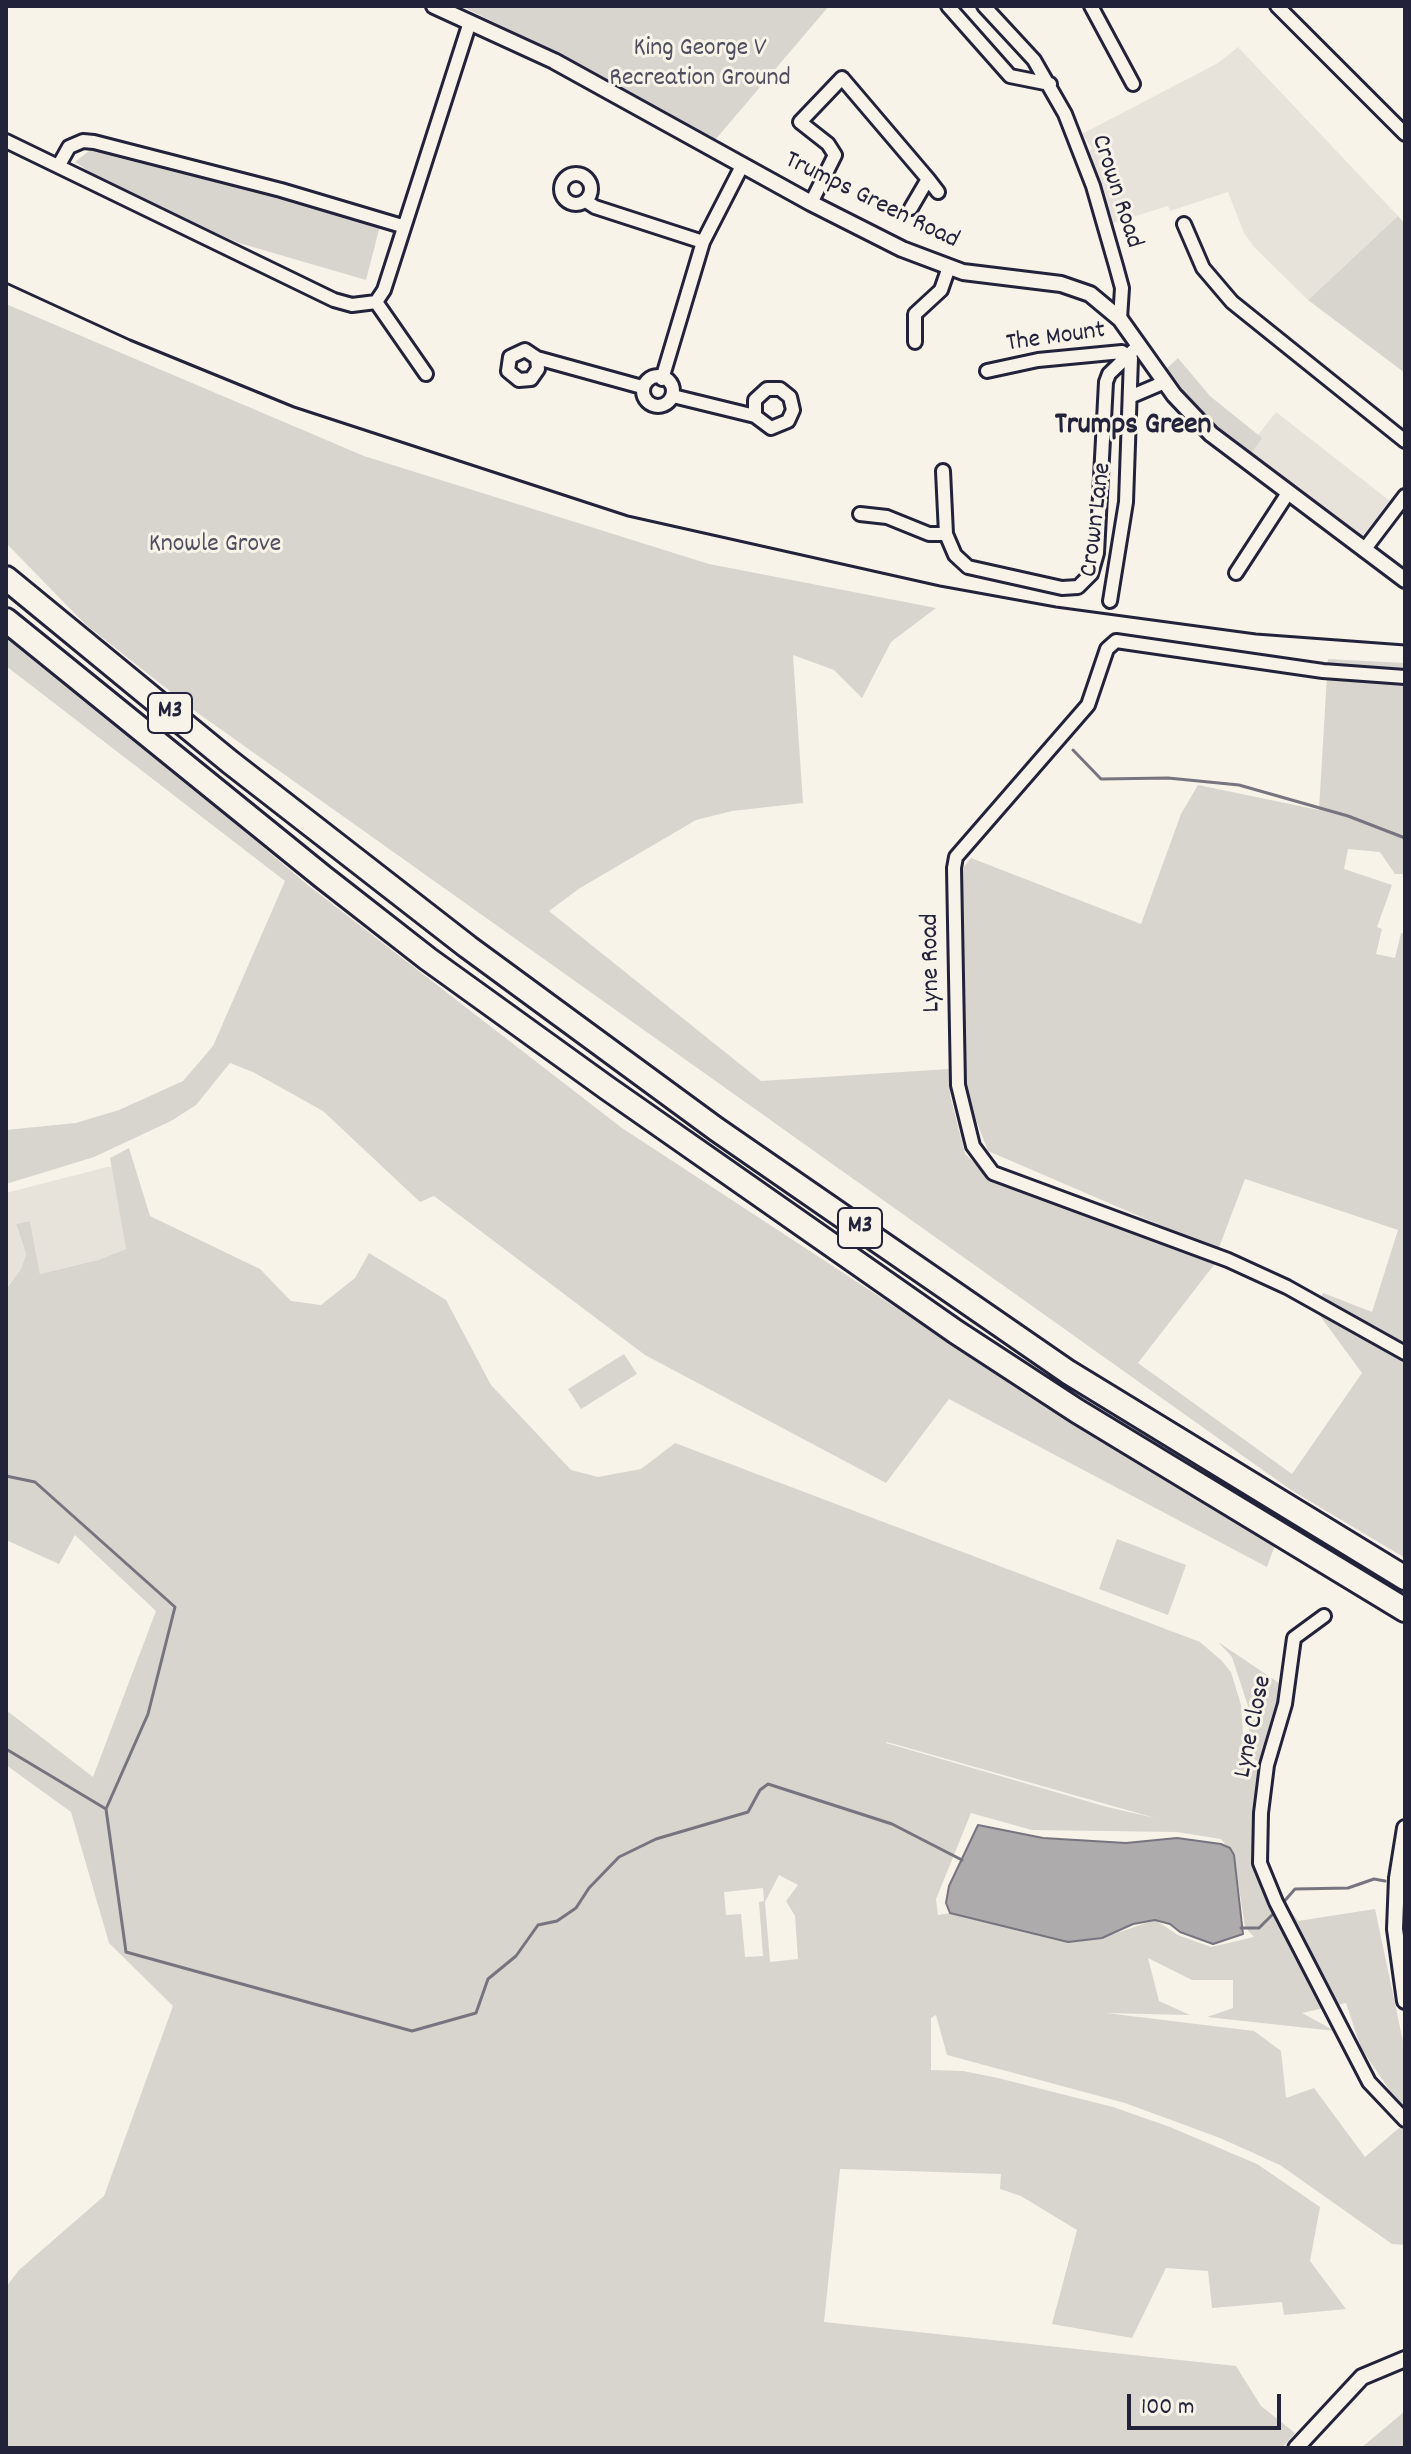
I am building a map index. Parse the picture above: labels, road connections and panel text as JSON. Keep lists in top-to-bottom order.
{
  "streets": {
    "highway": ["M3"],
    "street": [
      "Crown Road",
      "Trumps Green Road",
      "The Mount",
      "Crown Lane",
      "Lyne Road",
      "Lyne Close"
    ]
  },
  "crossings": [
    ["Crown Road", "Trumps Green Road"],
    ["Trumps Green Road", "The Mount"],
    ["Trumps Green Road", "Crown Lane"],
    ["The Mount", "Crown Lane"]
  ],
  "districts": ["Trumps Green"],
  "parks": ["King George V Recreation Ground", "Knowle Grove"],
  "scale_bar": "100 m"
}
